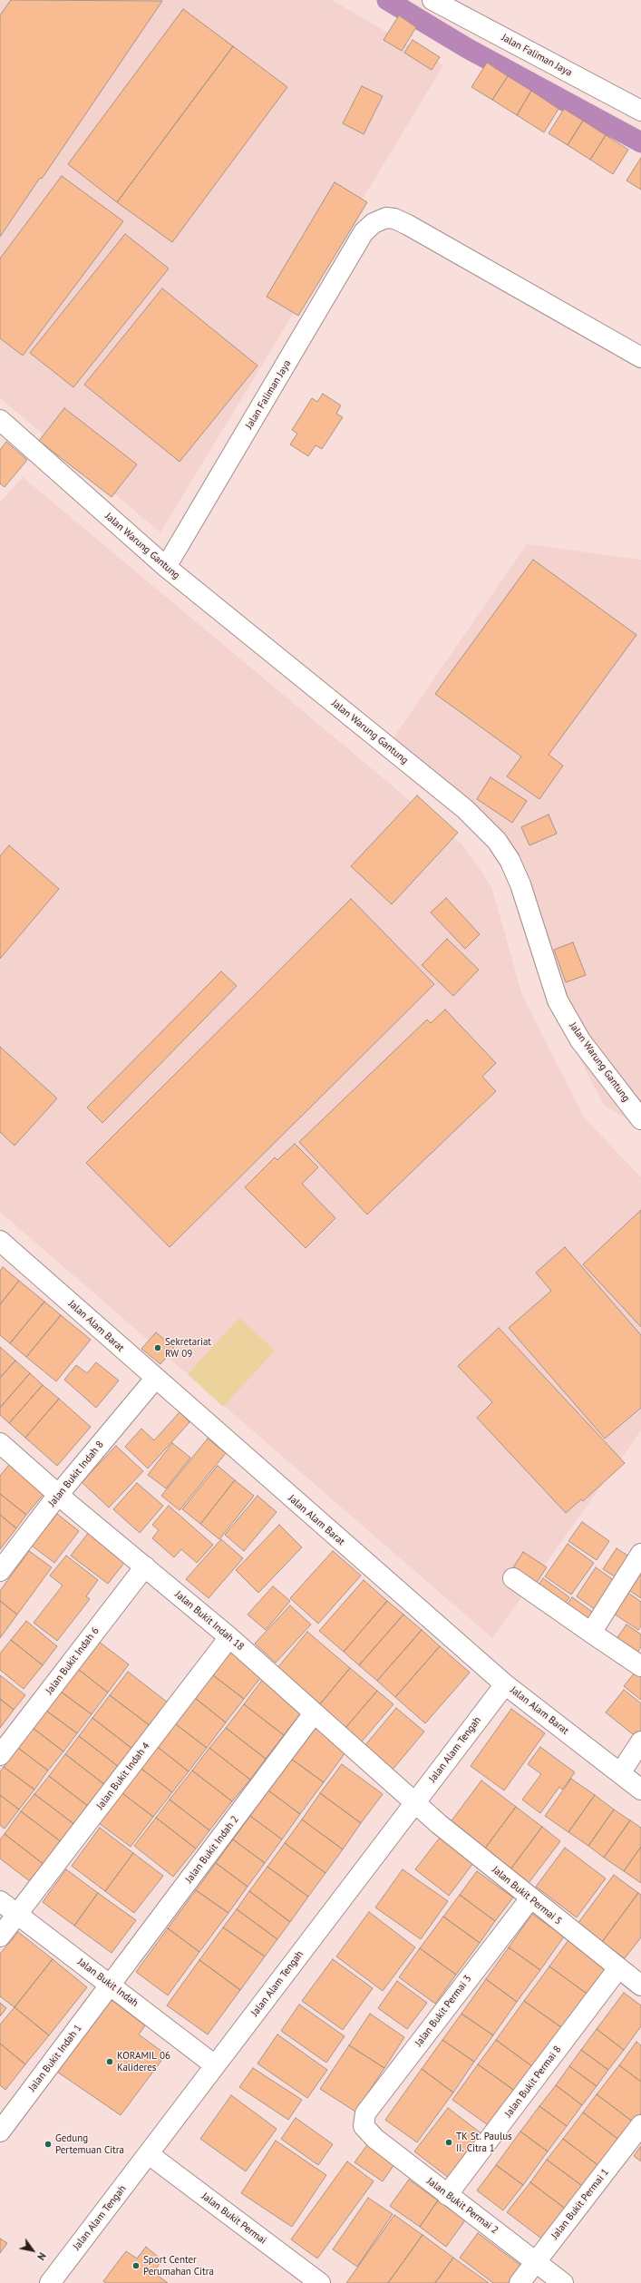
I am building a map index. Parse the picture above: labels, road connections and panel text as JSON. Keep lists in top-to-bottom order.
{
  "streets": {
    "street": [
      "Jalan Faliman Jaya",
      "Jalan Warung Gantung",
      "Jalan Alam Barat",
      "Jalan Bukit Indah 8",
      "Jalan Bukit Indah 18",
      "Jalan Bukit Indah 6",
      "Jalan Alam Tengah",
      "Jalan Bukit Indah 4",
      "Jalan Bukit Indah 2",
      "Jalan Bukit Permai 5",
      "Jalan Bukit Indah",
      "Jalan Bukit Permai 3",
      "Jalan Bukit Indah 1",
      "Jalan Bukit Permai 8",
      "Jalan Bukit Permai 1",
      "Jalan Bukit Permai 2",
      "Jalan Bukit Permai"
    ]
  },
  "crossings": [
    ["Jalan Faliman Jaya", "Jalan Warung Gantung"],
    ["Jalan Alam Barat", "Jalan Bukit Indah 8"],
    ["Jalan Alam Barat", "Jalan Alam Tengah"],
    ["Jalan Bukit Indah 8", "Jalan Bukit Indah 18"],
    ["Jalan Bukit Indah 18", "Jalan Bukit Indah 6"],
    ["Jalan Bukit Indah 18", "Jalan Alam Tengah"],
    ["Jalan Bukit Indah 18", "Jalan Bukit Indah 4"],
    ["Jalan Bukit Indah 18", "Jalan Bukit Indah 2"],
    ["Jalan Bukit Indah 18", "Jalan Bukit Permai 5"],
    ["Jalan Alam Tengah", "Jalan Bukit Permai 5"],
    ["Jalan Alam Tengah", "Jalan Bukit Indah"],
    ["Jalan Alam Tengah", "Jalan Bukit Permai"],
    ["Jalan Bukit Indah 4", "Jalan Bukit Indah"],
    ["Jalan Bukit Indah 2", "Jalan Bukit Indah"],
    ["Jalan Bukit Indah 2", "Jalan Bukit Indah 1"],
    ["Jalan Bukit Permai 5", "Jalan Bukit Permai 3"],
    ["Jalan Bukit Permai 5", "Jalan Bukit Permai 8"],
    ["Jalan Bukit Indah", "Jalan Bukit Indah 1"],
    ["Jalan Bukit Permai 3", "Jalan Bukit Permai 2"],
    ["Jalan Bukit Permai 8", "Jalan Bukit Permai 2"],
    ["Jalan Bukit Permai 1", "Jalan Bukit Permai 2"]
  ],
  "places": [
    "Sekretariat RW 09",
    "KORAMIL 06 Kalideres",
    "TK St. Paulus II. Citra 1",
    "Gedung Pertemuan Citra",
    "Sport Center Perumahan Citra"
  ],
  "north": "bottom right"
}
